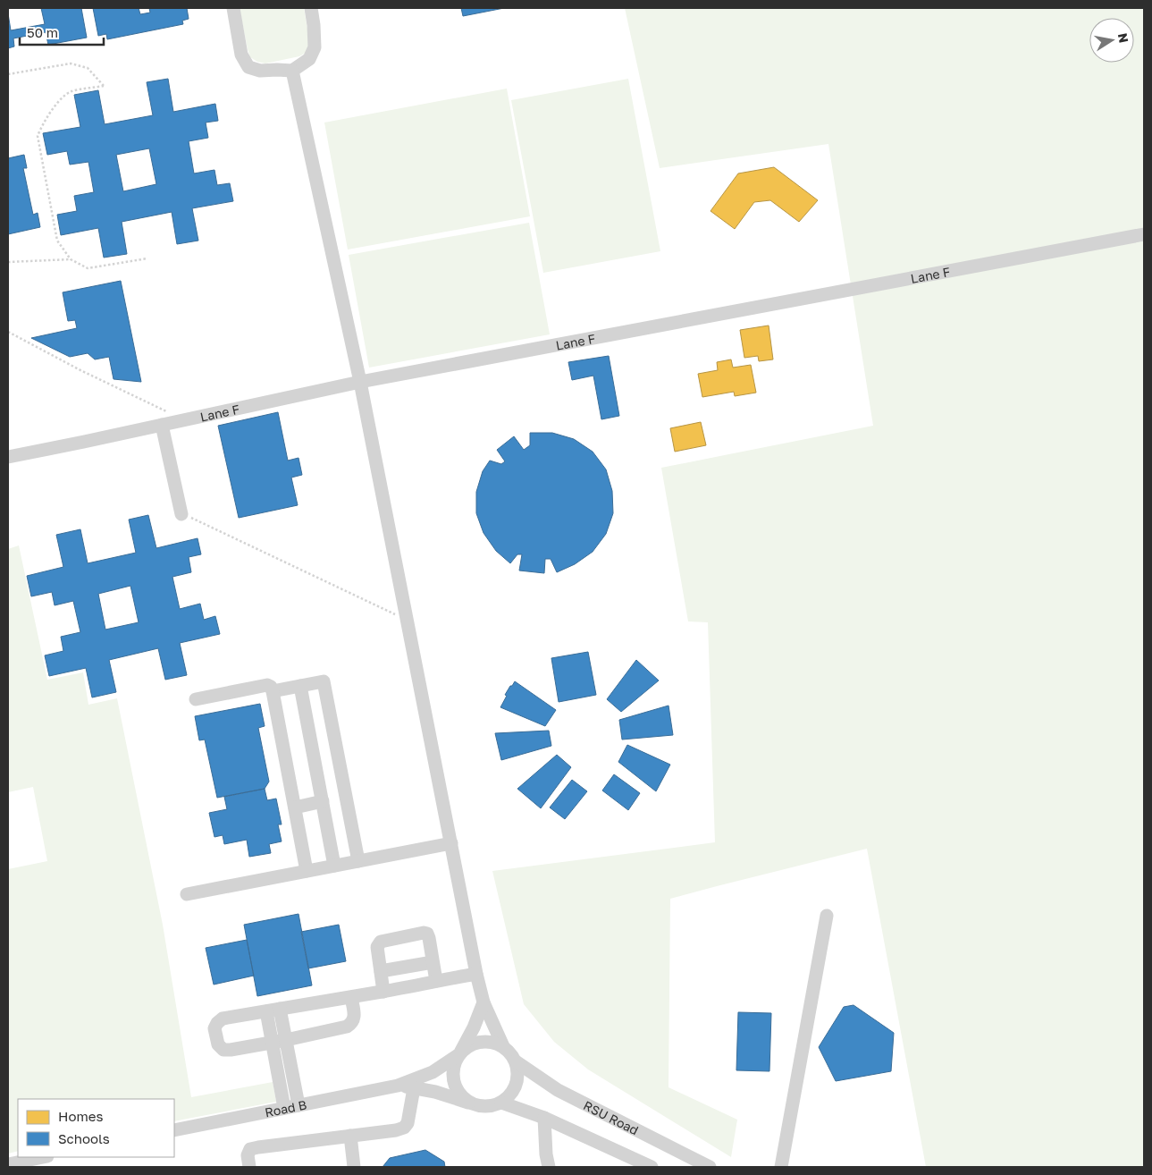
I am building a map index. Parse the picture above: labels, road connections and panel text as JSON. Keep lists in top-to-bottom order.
{
  "streets": {
    "street": ["Lane F", "Road B", "RSU Road"]
  },
  "legend": ["Homes", "Schools"],
  "scale_bar": "50 m",
  "north": "right"
}
